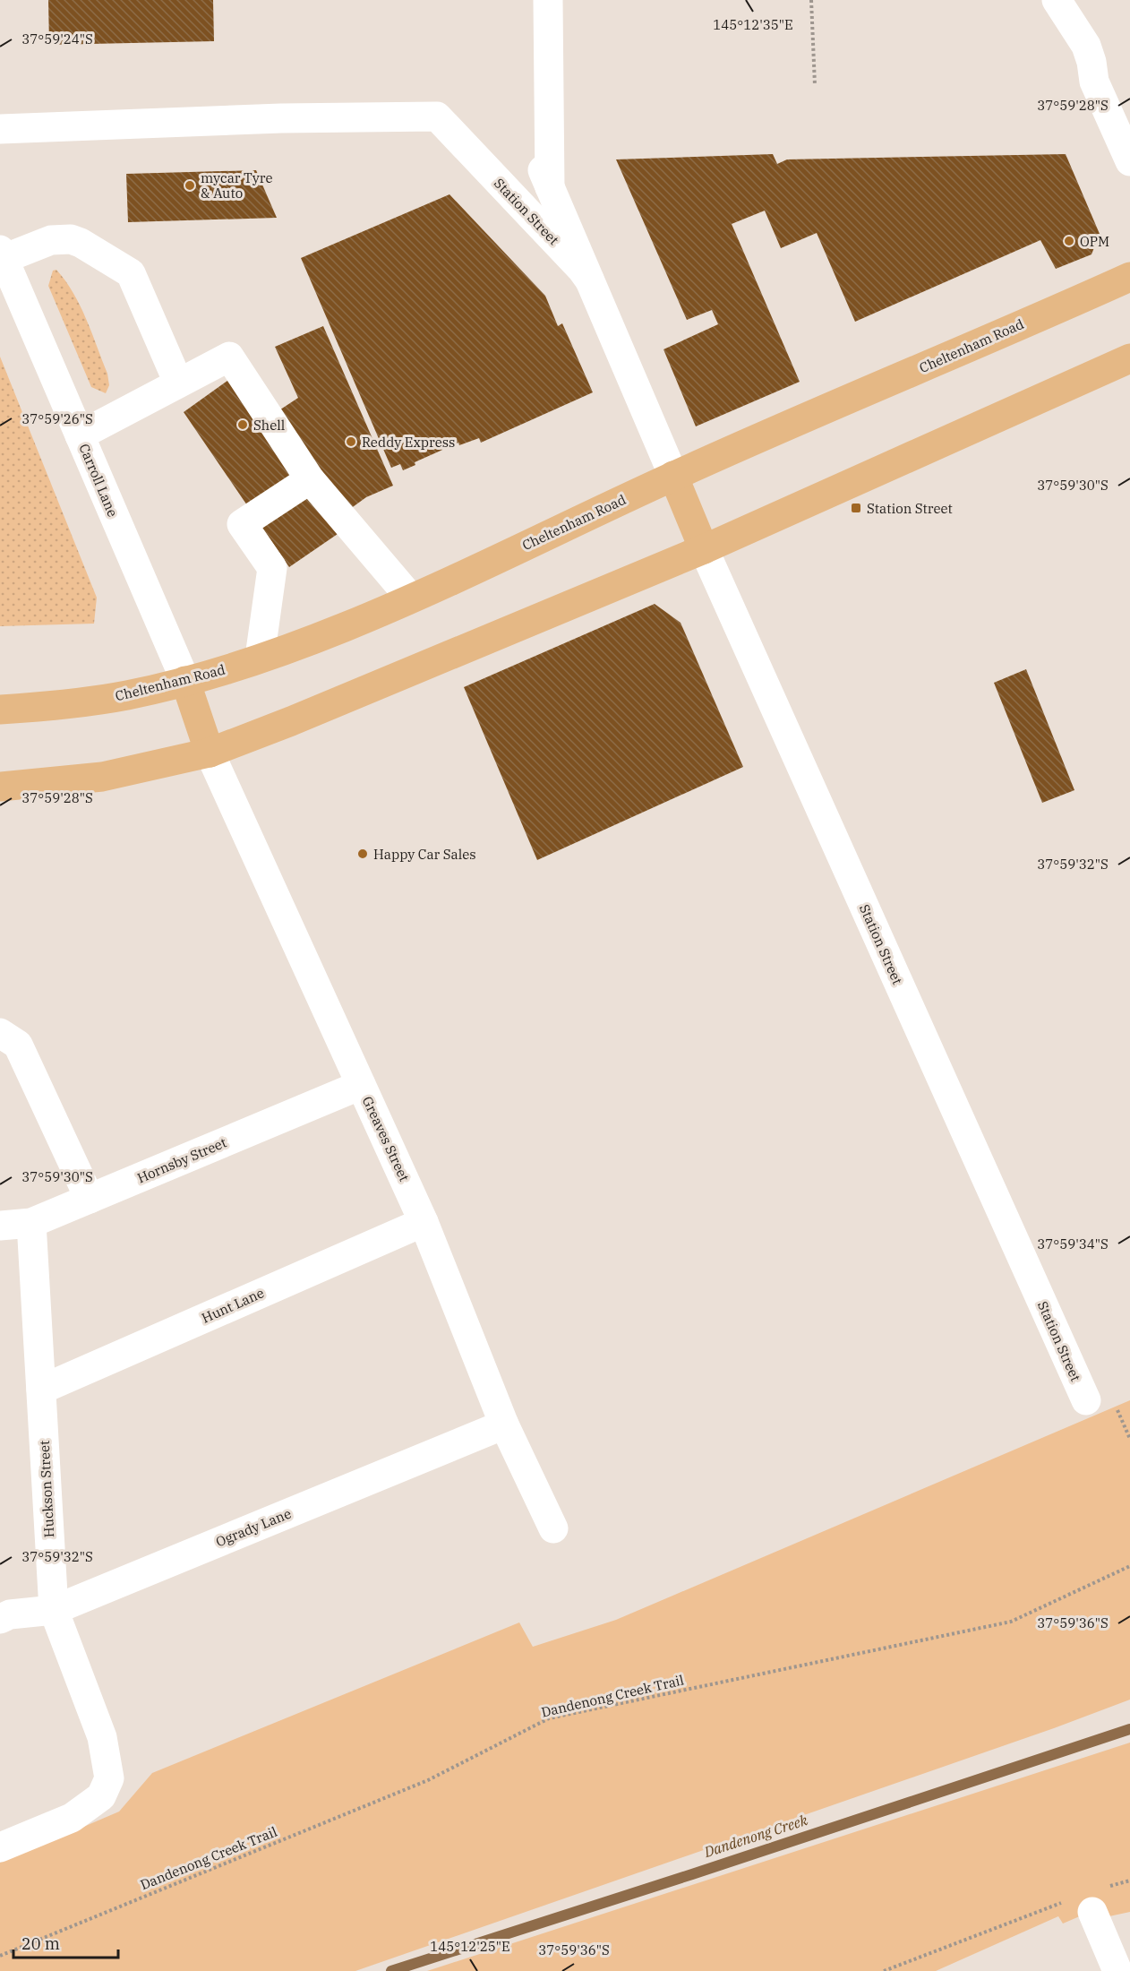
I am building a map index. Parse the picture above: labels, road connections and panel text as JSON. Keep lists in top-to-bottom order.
{
  "streets": {
    "main road": ["Station Street", "Cheltenham Road"],
    "street": [
      "Carroll Lane",
      "Greaves Street",
      "Hornsby Street",
      "Hunt Lane",
      "Huckson Street",
      "Ogrady Lane"
    ],
    "path": ["Dandenong Creek Trail"]
  },
  "crossings": [
    ["Station Street", "Cheltenham Road"],
    ["Cheltenham Road", "Carroll Lane"],
    ["Greaves Street", "Hornsby Street"],
    ["Greaves Street", "Hunt Lane"],
    ["Greaves Street", "Ogrady Lane"],
    ["Hornsby Street", "Huckson Street"],
    ["Hunt Lane", "Huckson Street"],
    ["Huckson Street", "Ogrady Lane"]
  ],
  "water": ["Dandenong Creek"],
  "places": {
    "other": [
      "mycar Tyre & Auto",
      "OPM",
      "Shell",
      "Reddy Express",
      "Happy Car Sales"
    ],
    "transit": ["Station Street"]
  },
  "scale_bar": "20 m",
  "coordinates": [
    "145°12'35\"E",
    "37°59'24\"S",
    "37°59'28\"S",
    "37°59'26\"S",
    "37°59'30\"S",
    "37°59'32\"S",
    "37°59'34\"S",
    "37°59'36\"S",
    "145°12'25\"E"
  ]
}
